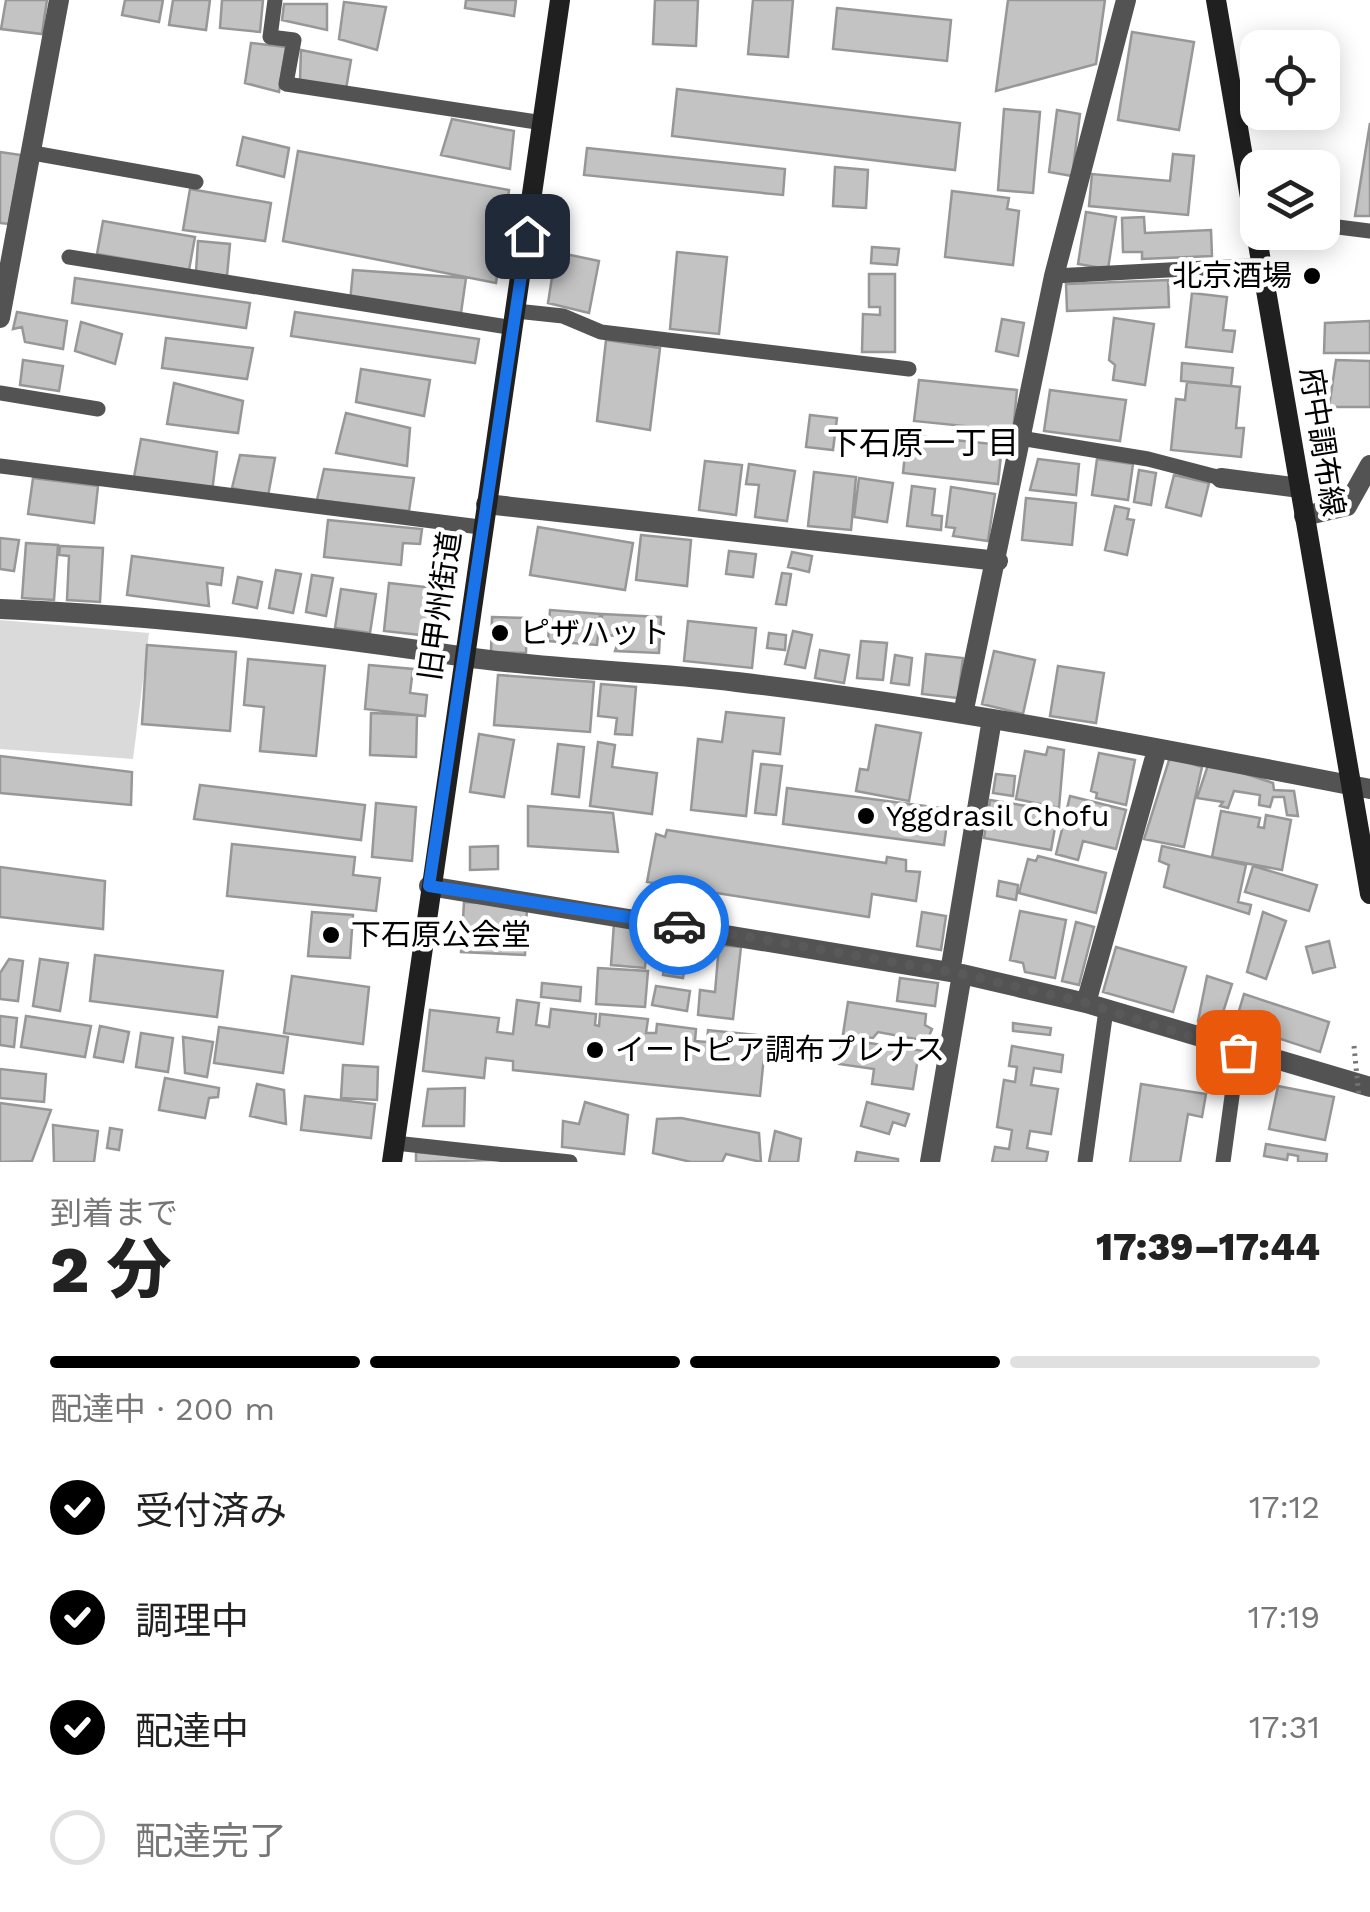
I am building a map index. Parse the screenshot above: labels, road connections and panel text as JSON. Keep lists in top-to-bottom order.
{
  "streets": {
    "main road": ["府中調布線", "旧甲州街道"]
  },
  "districts": ["下石原一丁目"],
  "places": [
    "北京酒場",
    "ピザハット",
    "Yggdrasil Chofu",
    "下石原公会堂",
    "イートピア調布プレナス"
  ],
  "page": {
    "heading": ["2 分", "到着まで", "17:39–17:44"],
    "bar": "配達中 · 200 m",
    "list": [
      ["受付済み", "17:12"],
      ["調理中", "17:19"],
      ["配達中", "17:31"],
      "配達完了"
    ]
  }
}
